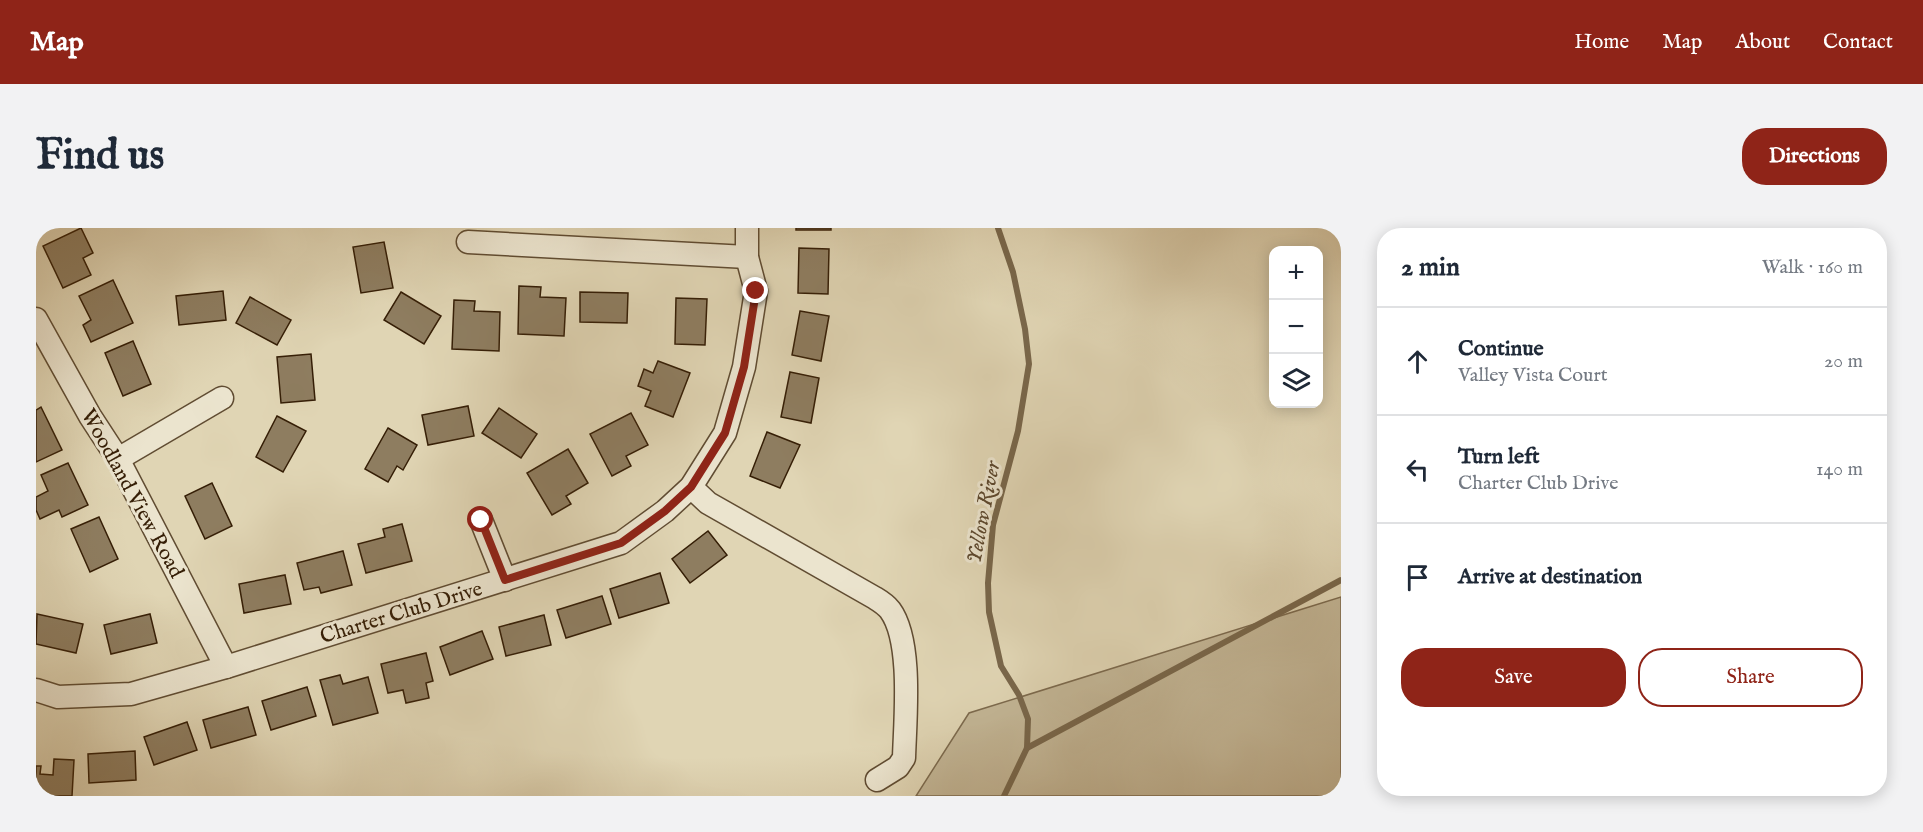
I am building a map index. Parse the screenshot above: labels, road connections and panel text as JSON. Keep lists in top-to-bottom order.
{
  "streets": {
    "street": ["Woodland View Road", "Charter Club Drive"]
  },
  "crossings": [
    ["Woodland View Road", "Charter Club Drive"]
  ],
  "water": ["Yellow River"],
  "page": {
    "header": "Map",
    "nav": [
      "Home",
      "Map",
      "About",
      "Contact"
    ],
    "buttons": [
      "Directions",
      ["Save", "Share"]
    ],
    "title": "Find us",
    "heading": ["2 min", "Walk · 160 m"],
    "map_buttons": ["+", "−"],
    "list": [
      ["Continue", "Valley Vista Court", "20 m"],
      ["Turn left", "Charter Club Drive", "140 m"],
      "Arrive at destination"
    ]
  }
}
